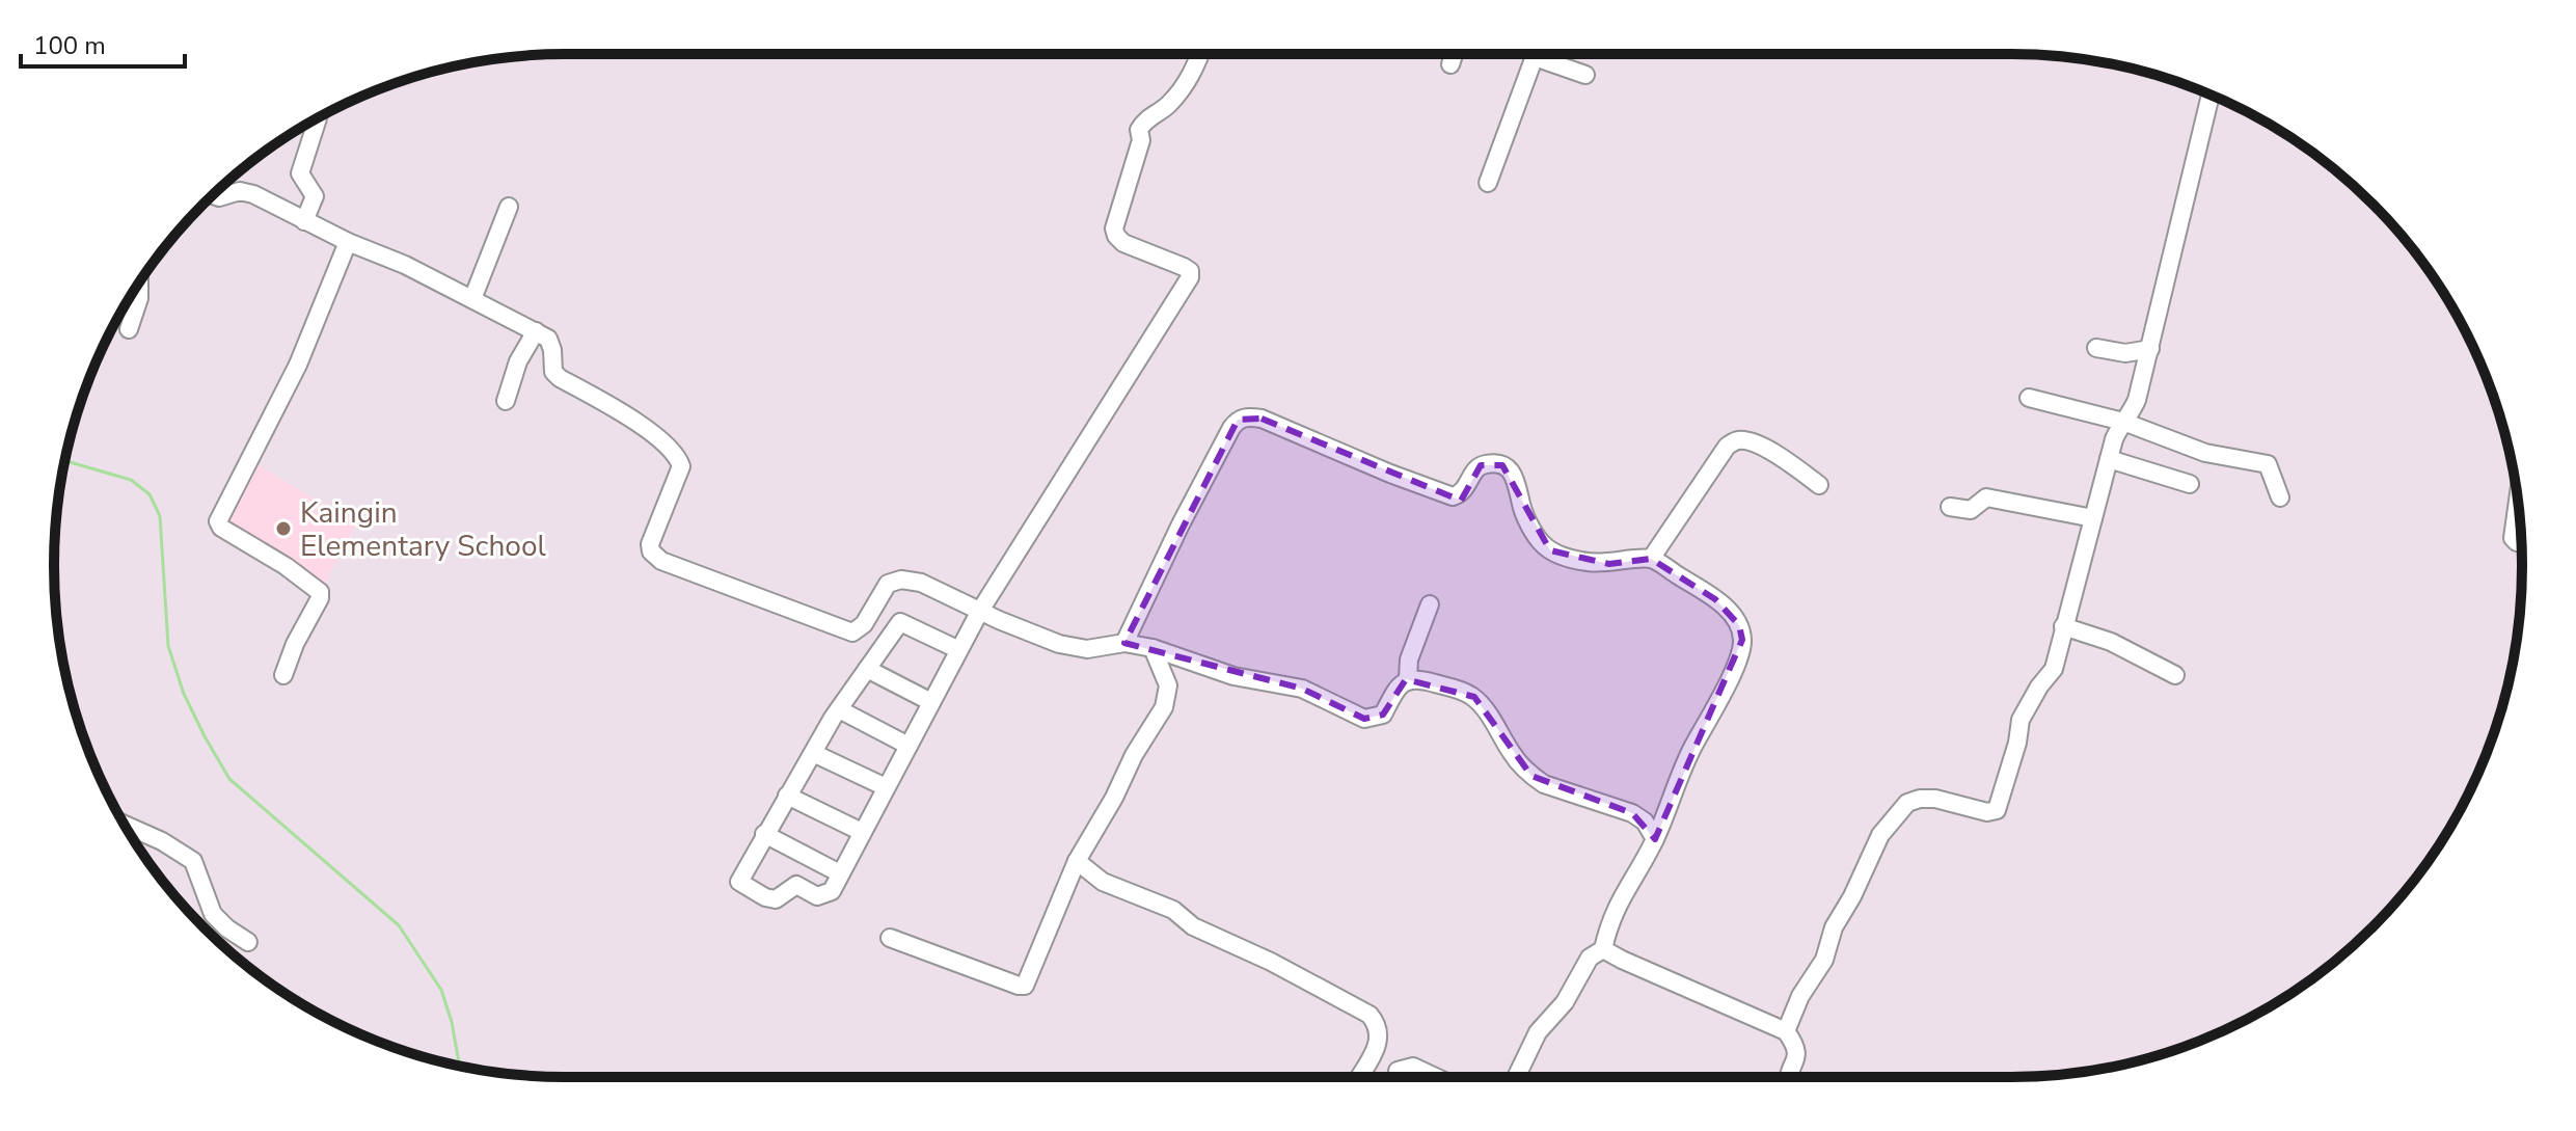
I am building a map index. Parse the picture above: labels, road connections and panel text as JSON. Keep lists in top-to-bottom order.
{
  "places": ["Kaingin Elementary School"],
  "scale_bar": "100 m"
}
